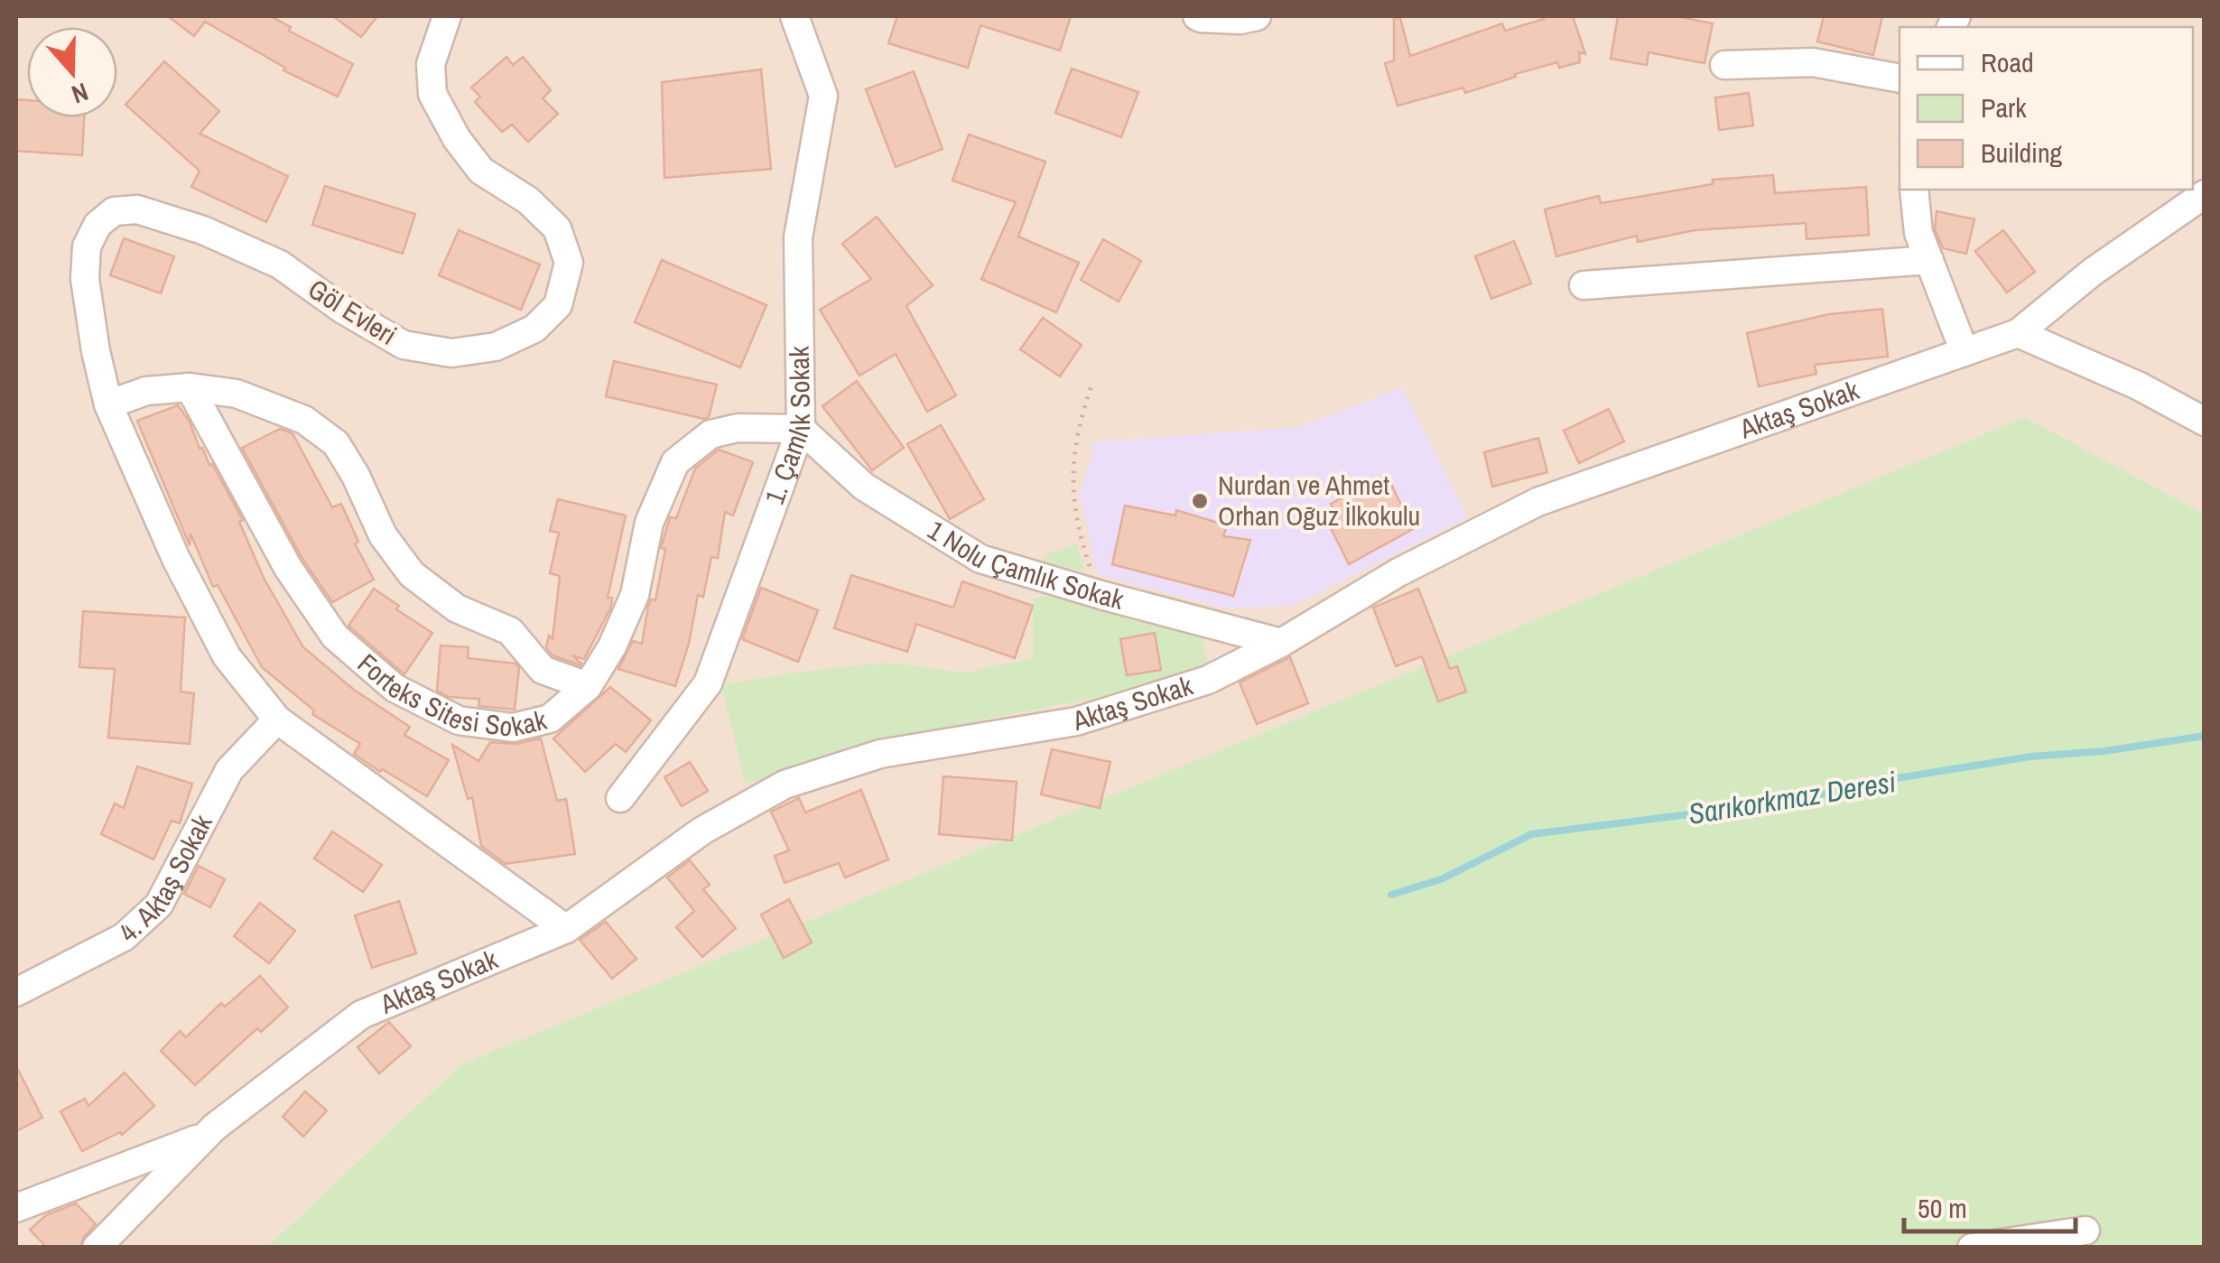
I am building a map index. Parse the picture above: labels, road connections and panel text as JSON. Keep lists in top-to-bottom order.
{
  "streets": {
    "street": [
      "Göl Evleri",
      "Aktaş Sokak",
      "1. Çamlık Sokak",
      "1 Nolu Çamlık Sokak",
      "Forteks Sitesi Sokak",
      "4. Aktaş Sokak"
    ]
  },
  "crossings": [
    ["Aktaş Sokak", "1 Nolu Çamlık Sokak"],
    ["1. Çamlık Sokak", "1 Nolu Çamlık Sokak"],
    ["1. Çamlık Sokak", "Forteks Sitesi Sokak"],
    ["1 Nolu Çamlık Sokak", "Forteks Sitesi Sokak"]
  ],
  "water": ["Sarıkorkmaz Deresi"],
  "places": ["Nurdan ve Ahmet Orhan Oğuz İlkokulu"],
  "legend": ["Road", "Park", "Building"],
  "scale_bar": "50 m",
  "north": "bottom"
}
